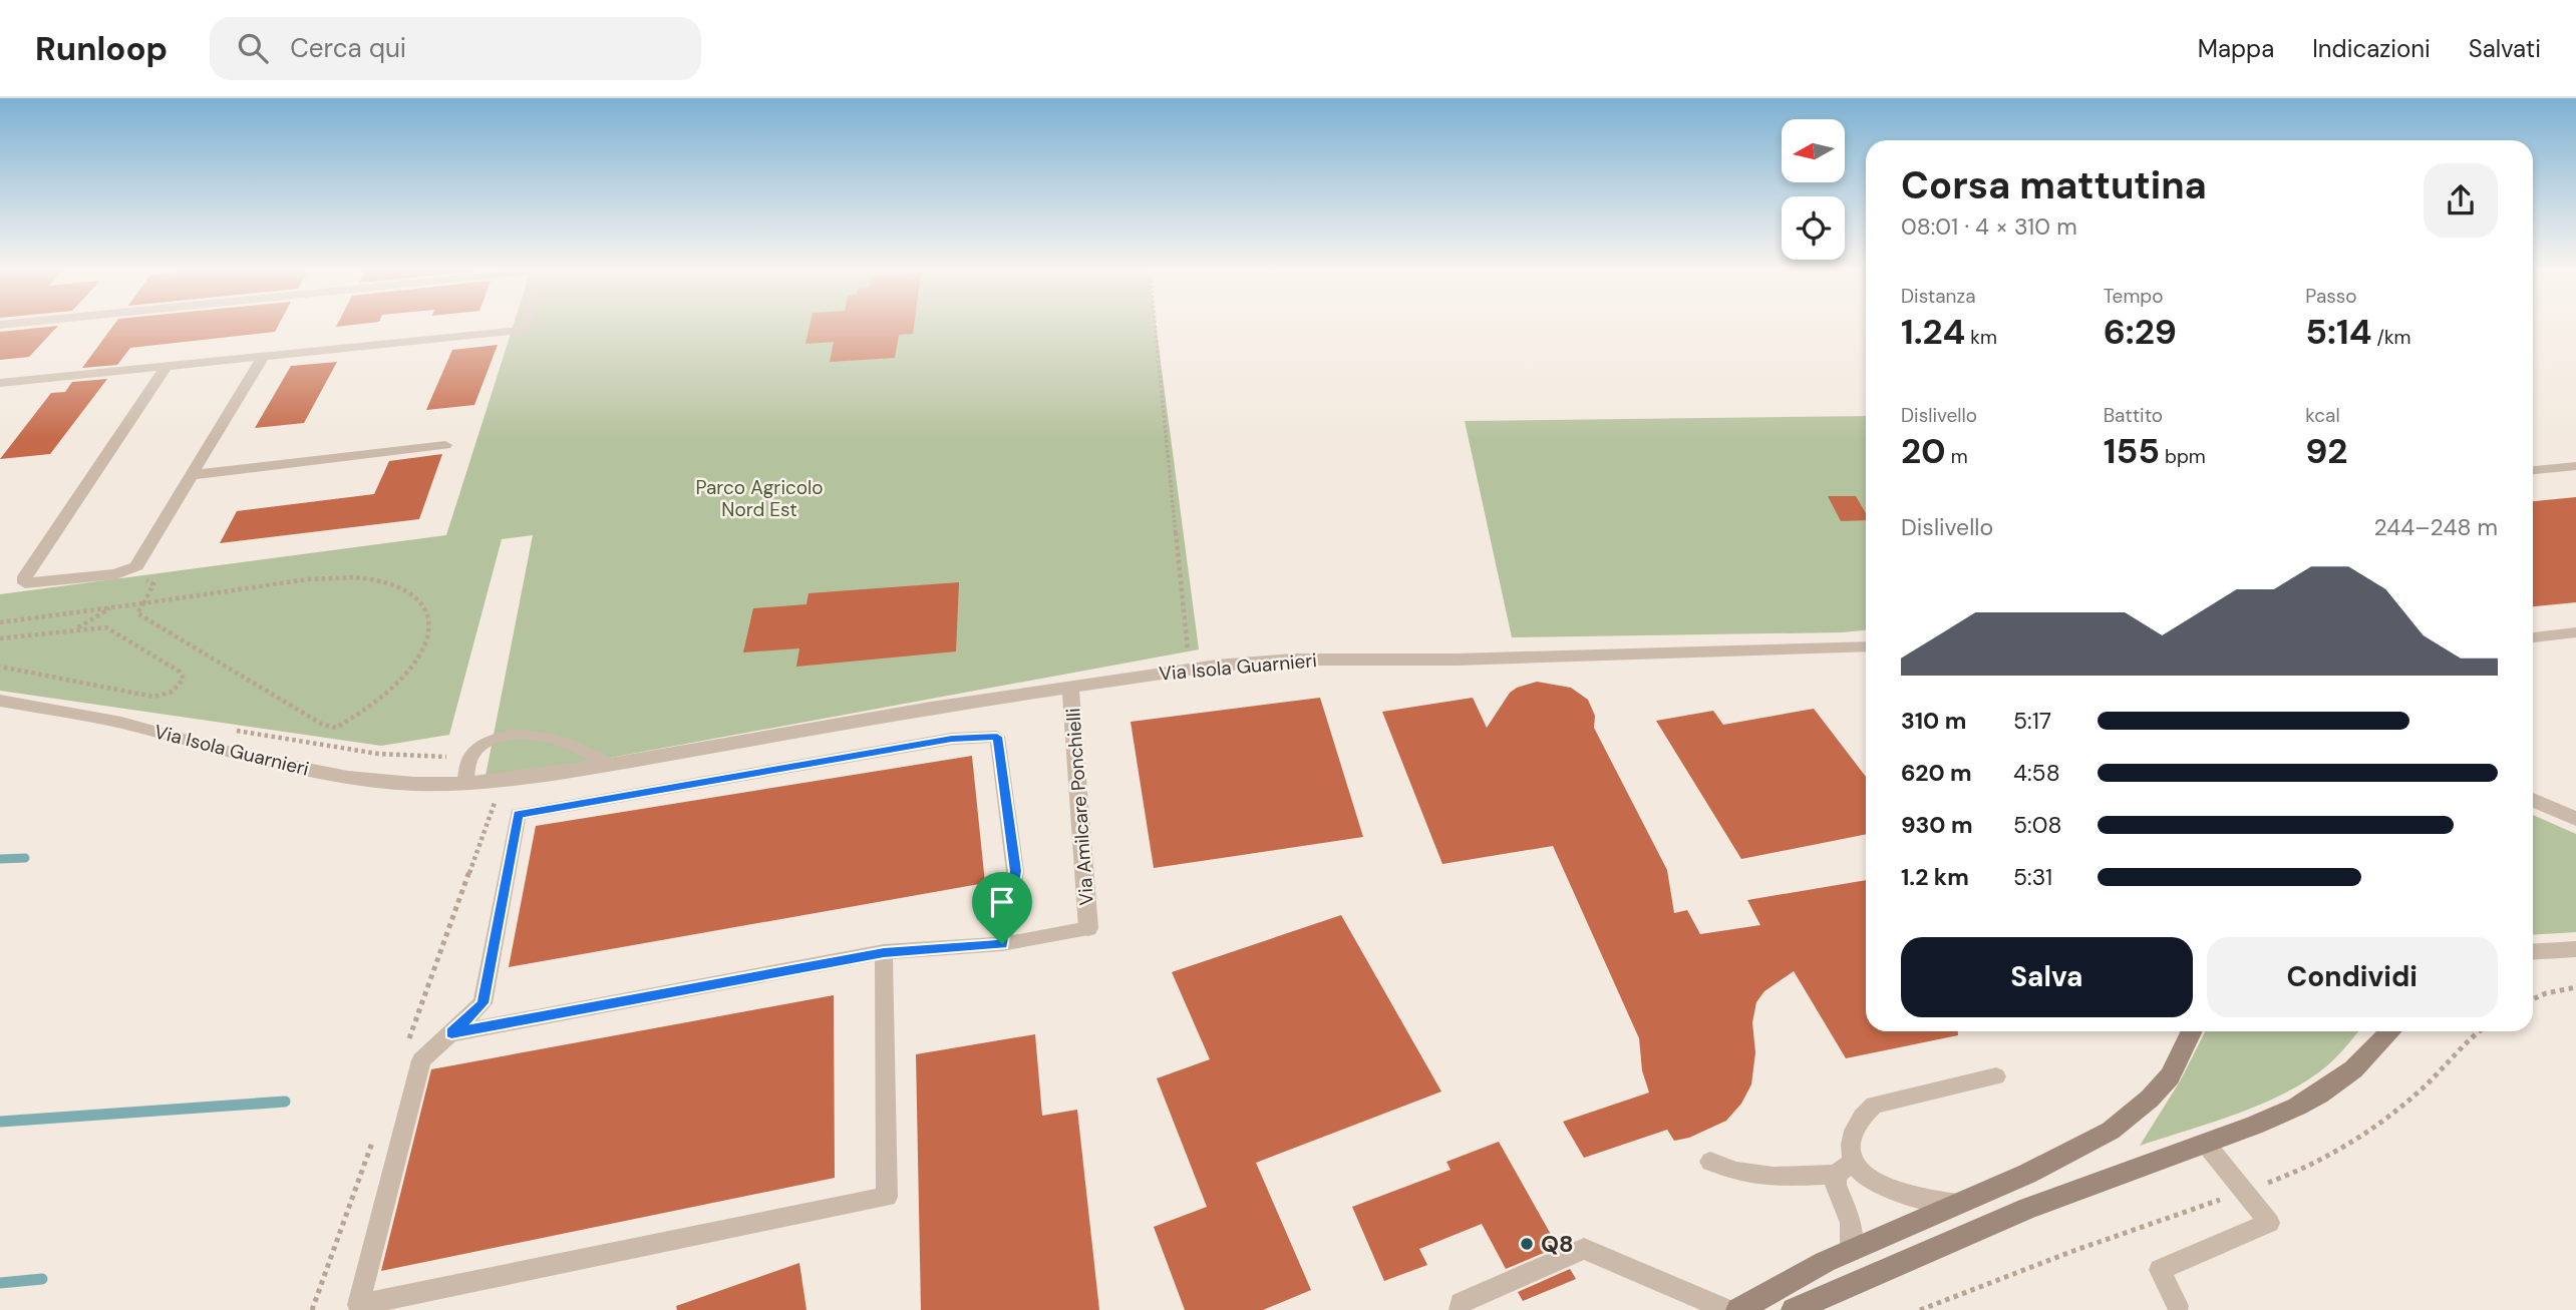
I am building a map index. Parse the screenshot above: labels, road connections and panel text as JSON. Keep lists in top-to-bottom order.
{
  "streets": {
    "street": ["Via Isola Guarnieri", "Via Amilcare Ponchielli"]
  },
  "crossings": [
    ["Via Isola Guarnieri", "Via Amilcare Ponchielli"]
  ],
  "parks": ["Parco Agricolo Nord Est"],
  "places": ["Q8"],
  "north": "left",
  "page": {
    "header": "Runloop",
    "search": "Cerca qui",
    "nav": ["Mappa", "Indicazioni", "Salvati"],
    "heading": ["Corsa mattutina", "08:01 · 4 × 310 m"],
    "stats": [
      ["Distanza", "1.24 km"],
      ["Tempo", "6:29"],
      ["Passo", "5:14 /km"],
      ["Dislivello", "20 m"],
      ["Battito", "155 bpm"],
      ["kcal", "92"]
    ],
    "chart": ["Dislivello", "244–248 m"],
    "list": [
      {
        "name": "310 m",
        "note": "5:17"
      },
      {
        "name": "620 m",
        "note": "4:58"
      },
      {
        "name": "930 m",
        "note": "5:08"
      },
      {
        "name": "1.2 km",
        "note": "5:31"
      }
    ],
    "buttons": ["Salva", "Condividi"]
  }
}
